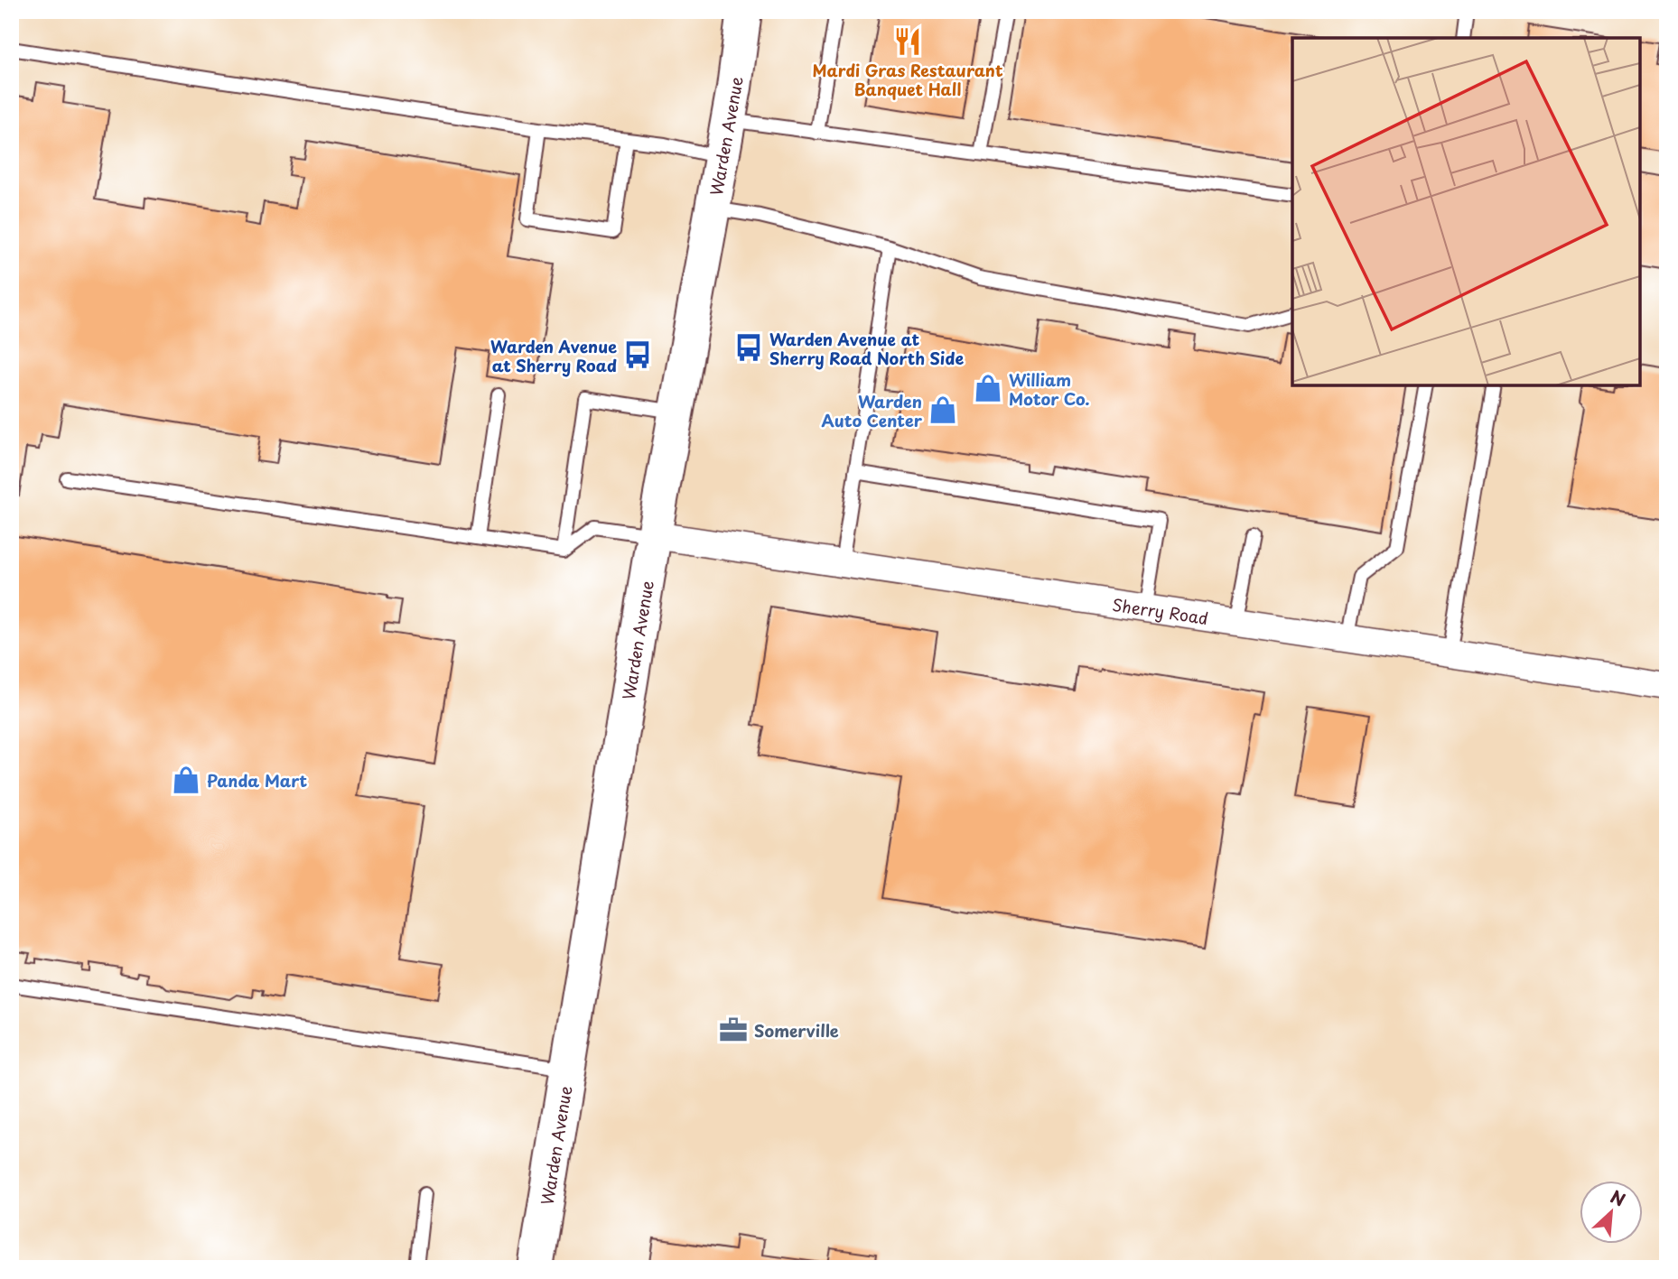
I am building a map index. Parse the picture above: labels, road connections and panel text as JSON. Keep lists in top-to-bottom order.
{
  "streets": {
    "main road": ["Warden Avenue"],
    "street": ["Sherry Road"]
  },
  "crossings": [
    ["Warden Avenue", "Sherry Road"]
  ],
  "places": {
    "restaurant": ["Mardi Gras Restaurant Banquet Hall"],
    "bus stop": ["Warden Avenue at Sherry Road North Side", "Warden Avenue at Sherry Road"],
    "shop": ["William Motor Co.", "Warden Auto Center", "Panda Mart"],
    "office": ["Somerville"]
  },
  "north": "top right"
}
